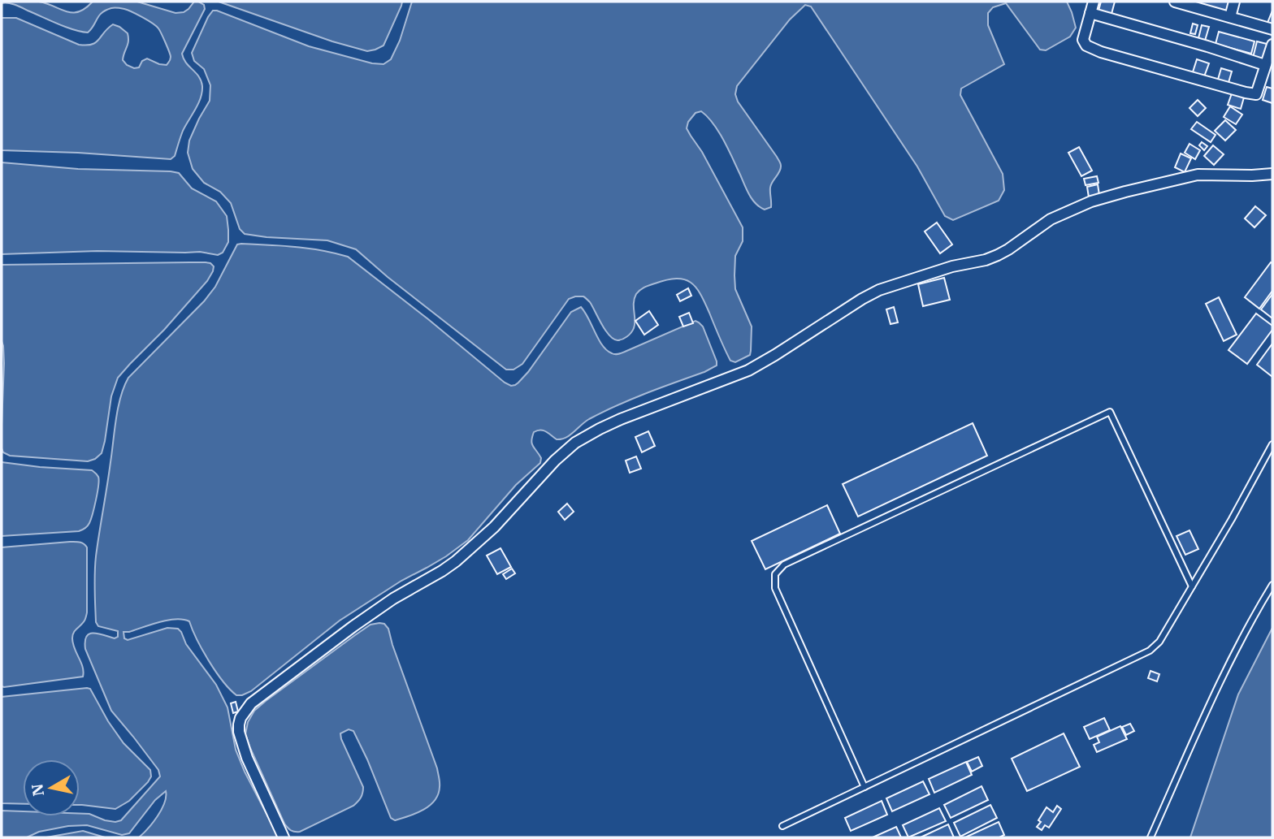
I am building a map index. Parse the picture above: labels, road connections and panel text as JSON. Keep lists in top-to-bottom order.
{
  "north": "left"
}
